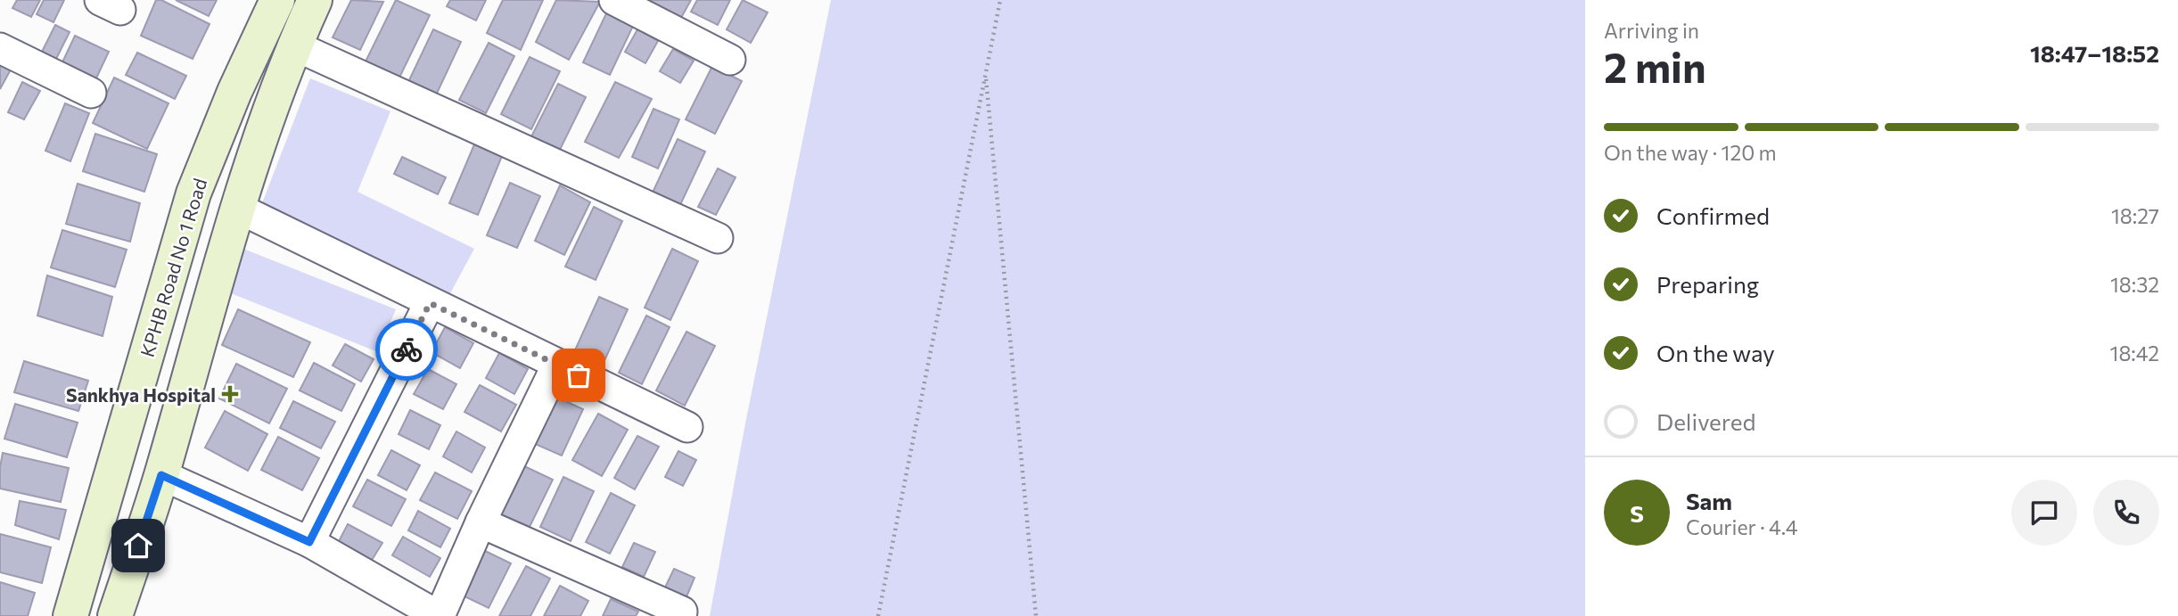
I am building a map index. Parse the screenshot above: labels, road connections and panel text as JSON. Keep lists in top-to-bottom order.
{
  "streets": {
    "main road": ["KPHB Road No 1 Road"]
  },
  "places": {
    "health": ["Sankhya Hospital"]
  },
  "page": {
    "heading": ["2 min", "Arriving in", "18:47–18:52"],
    "panel": ["Sam", "Courier · 4.4"],
    "bar": "On the way · 120 m",
    "list": [
      ["Confirmed", "18:27"],
      ["Preparing", "18:32"],
      ["On the way", "18:42"],
      "Delivered"
    ],
    "round": "S"
  }
}
